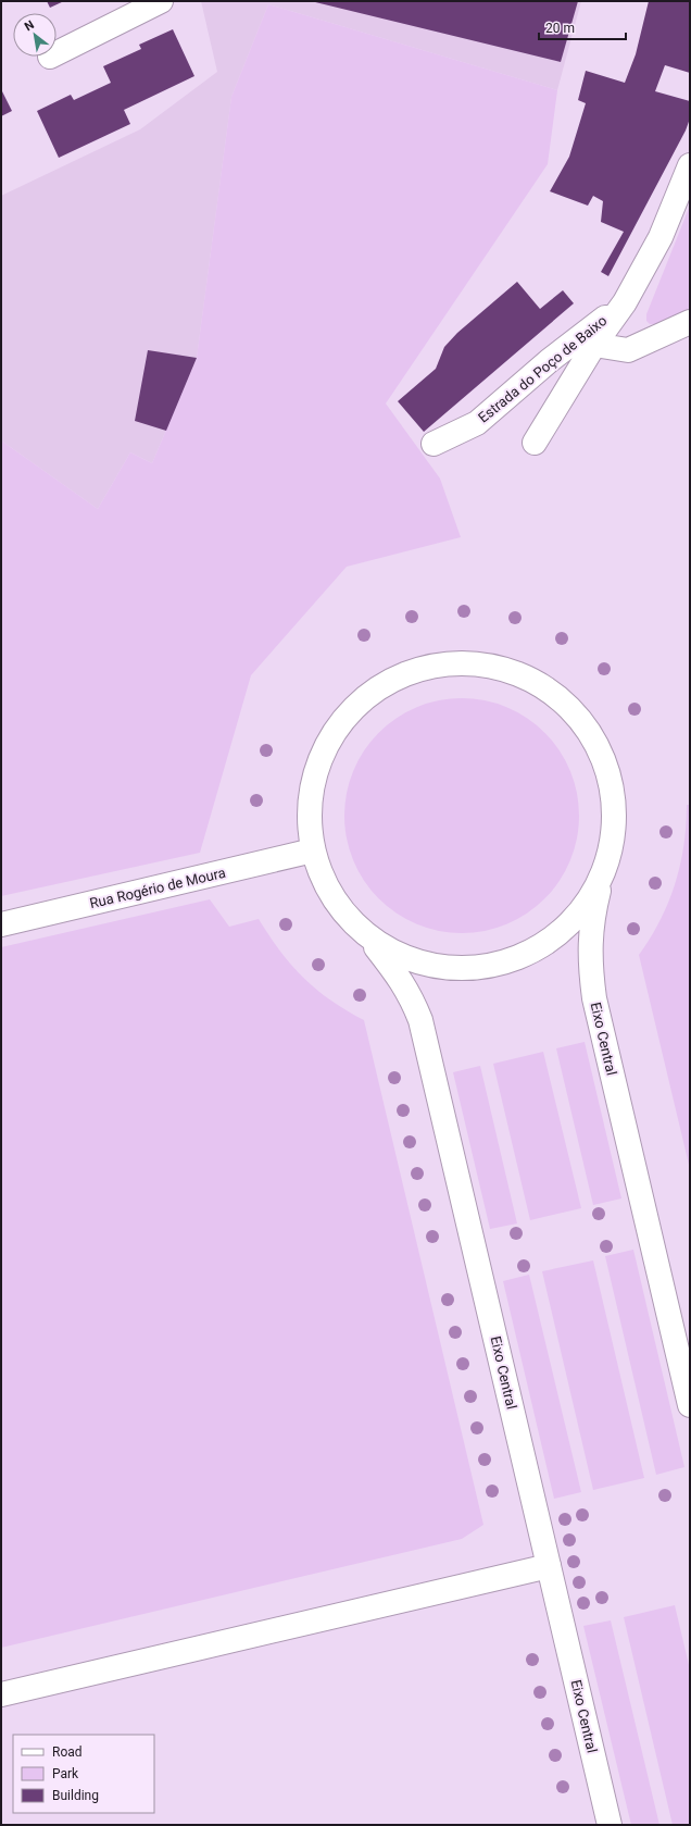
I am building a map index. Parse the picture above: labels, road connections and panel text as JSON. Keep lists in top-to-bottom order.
{
  "streets": {
    "main road": ["Estrada do Poço de Baixo", "Rua Rogério de Moura", "Eixo Central"]
  },
  "legend": ["Road", "Park", "Building"],
  "scale_bar": "20 m",
  "north": "top left"
}
